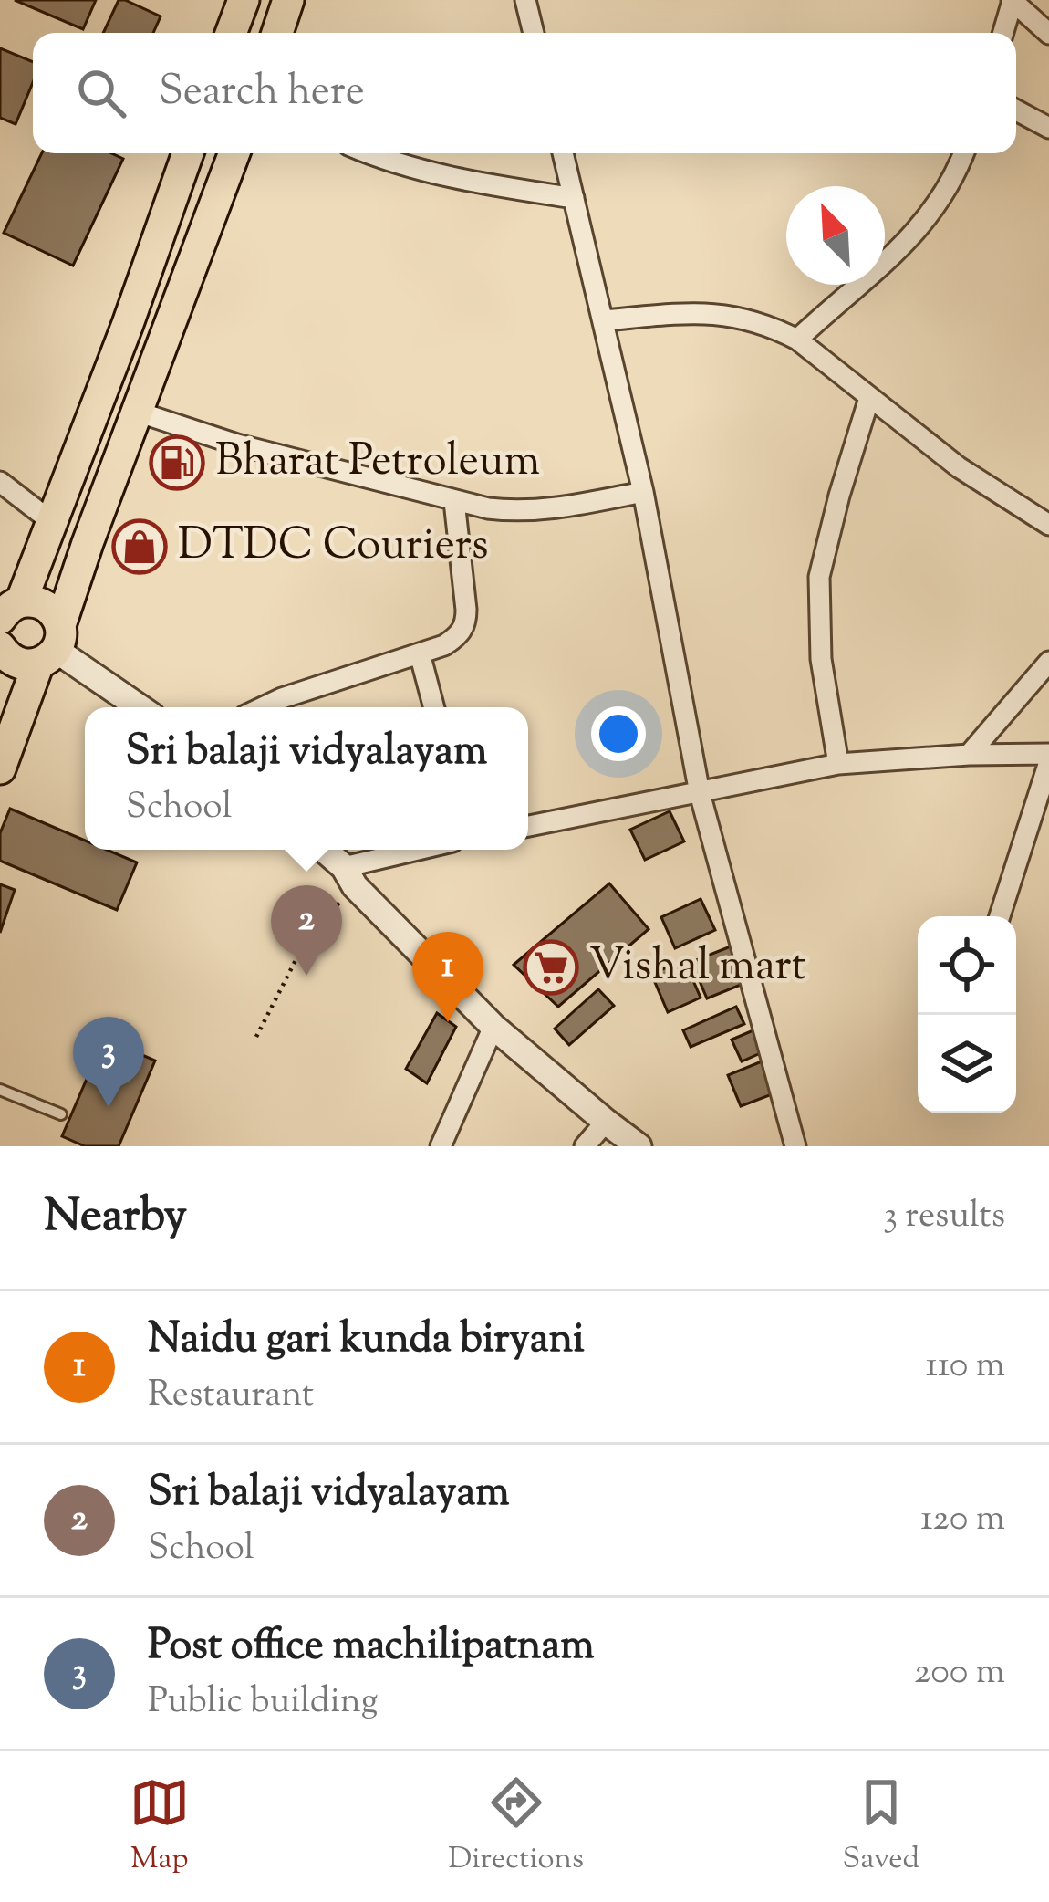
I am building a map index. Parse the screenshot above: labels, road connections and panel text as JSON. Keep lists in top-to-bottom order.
{
  "places": {
    "fuel station": ["Bharat Petroleum"],
    "shop": ["DTDC Couriers"],
    "supermarket": ["Vishal mart"]
  },
  "north": "top left",
  "page": {
    "search": "Search here",
    "popup": ["Sri balaji vidyalayam", "School"],
    "pins": ["2", "1", "3"],
    "heading": ["Nearby", "3 results"],
    "list": [
      {
        "mark": "1",
        "name": "Naidu gari kunda biryani",
        "note": "Restaurant",
        "value": "110 m"
      },
      {
        "mark": "2",
        "name": "Sri balaji vidyalayam",
        "note": "School",
        "value": "120 m"
      },
      {
        "mark": "3",
        "name": "Post office machilipatnam",
        "note": "Public building",
        "value": "200 m"
      }
    ],
    "nav": ["Map", "Directions", "Saved"]
  }
}
